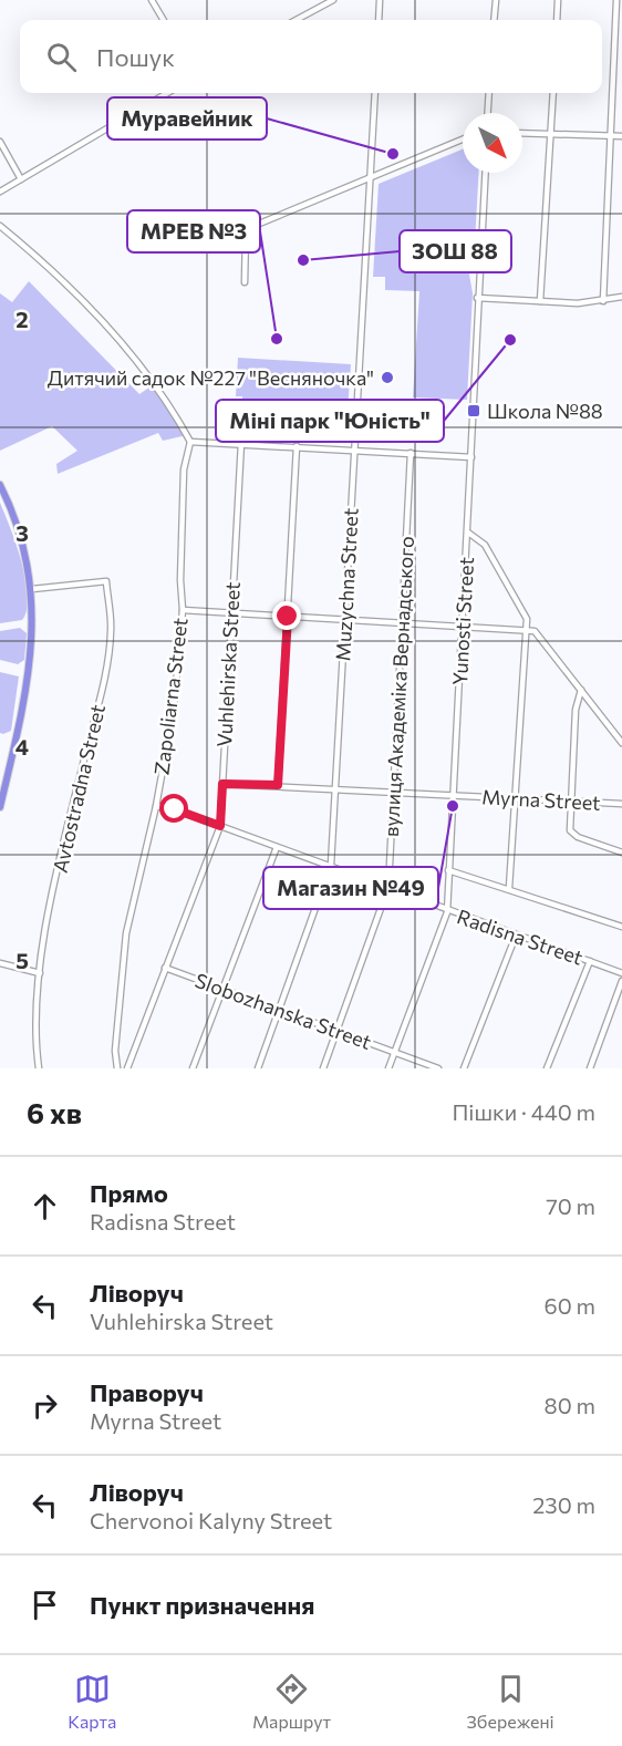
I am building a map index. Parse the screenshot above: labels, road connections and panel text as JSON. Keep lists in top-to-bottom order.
{
  "streets": {
    "street": [
      "Muzychna Street",
      "Yunosti Street",
      "Vuhlehirska Street",
      "вулиця Академіка Вернадського",
      "Zapoliarna Street",
      "Avtostradna Street",
      "Myrna Street",
      "Radisna Street",
      "Slobozhanska Street"
    ]
  },
  "crossings": [
    ["Muzychna Street", "Myrna Street"],
    ["Muzychna Street", "Radisna Street"],
    ["Muzychna Street", "Slobozhanska Street"],
    ["Yunosti Street", "Myrna Street"],
    ["Yunosti Street", "Radisna Street"],
    ["Yunosti Street", "Slobozhanska Street"],
    ["Vuhlehirska Street", "Myrna Street"],
    ["Vuhlehirska Street", "Radisna Street"],
    ["Vuhlehirska Street", "Slobozhanska Street"],
    ["вулиця Академіка Вернадського", "Myrna Street"],
    ["вулиця Академіка Вернадського", "Radisna Street"],
    ["вулиця Академіка Вернадського", "Slobozhanska Street"],
    ["Zapoliarna Street", "Radisna Street"]
  ],
  "places": {
    "other": [
      "Муравейник",
      "ЗОШ 88",
      "МРЕВ №3",
      "Міні парк \"Юність\"",
      "Дитячий садок №227 \"Весняночка\"",
      "Магазин №49"
    ],
    "transit": ["Школа №88"]
  },
  "north": "bottom right",
  "page": {
    "search": "Пошук",
    "heading": ["6 хв", "Пішки · 440 m"],
    "list": [
      ["Прямо", "Radisna Street", "70 m"],
      ["Ліворуч", "Vuhlehirska Street", "60 m"],
      ["Праворуч", "Myrna Street", "80 m"],
      ["Ліворуч", "Chervonoi Kalyny Street", "230 m"],
      "Пункт призначення"
    ],
    "nav": ["Карта", "Маршрут", "Збережені"]
  },
  "grid": {
    "rows": [
      "2",
      "3",
      "4",
      "5"
    ]
  }
}
